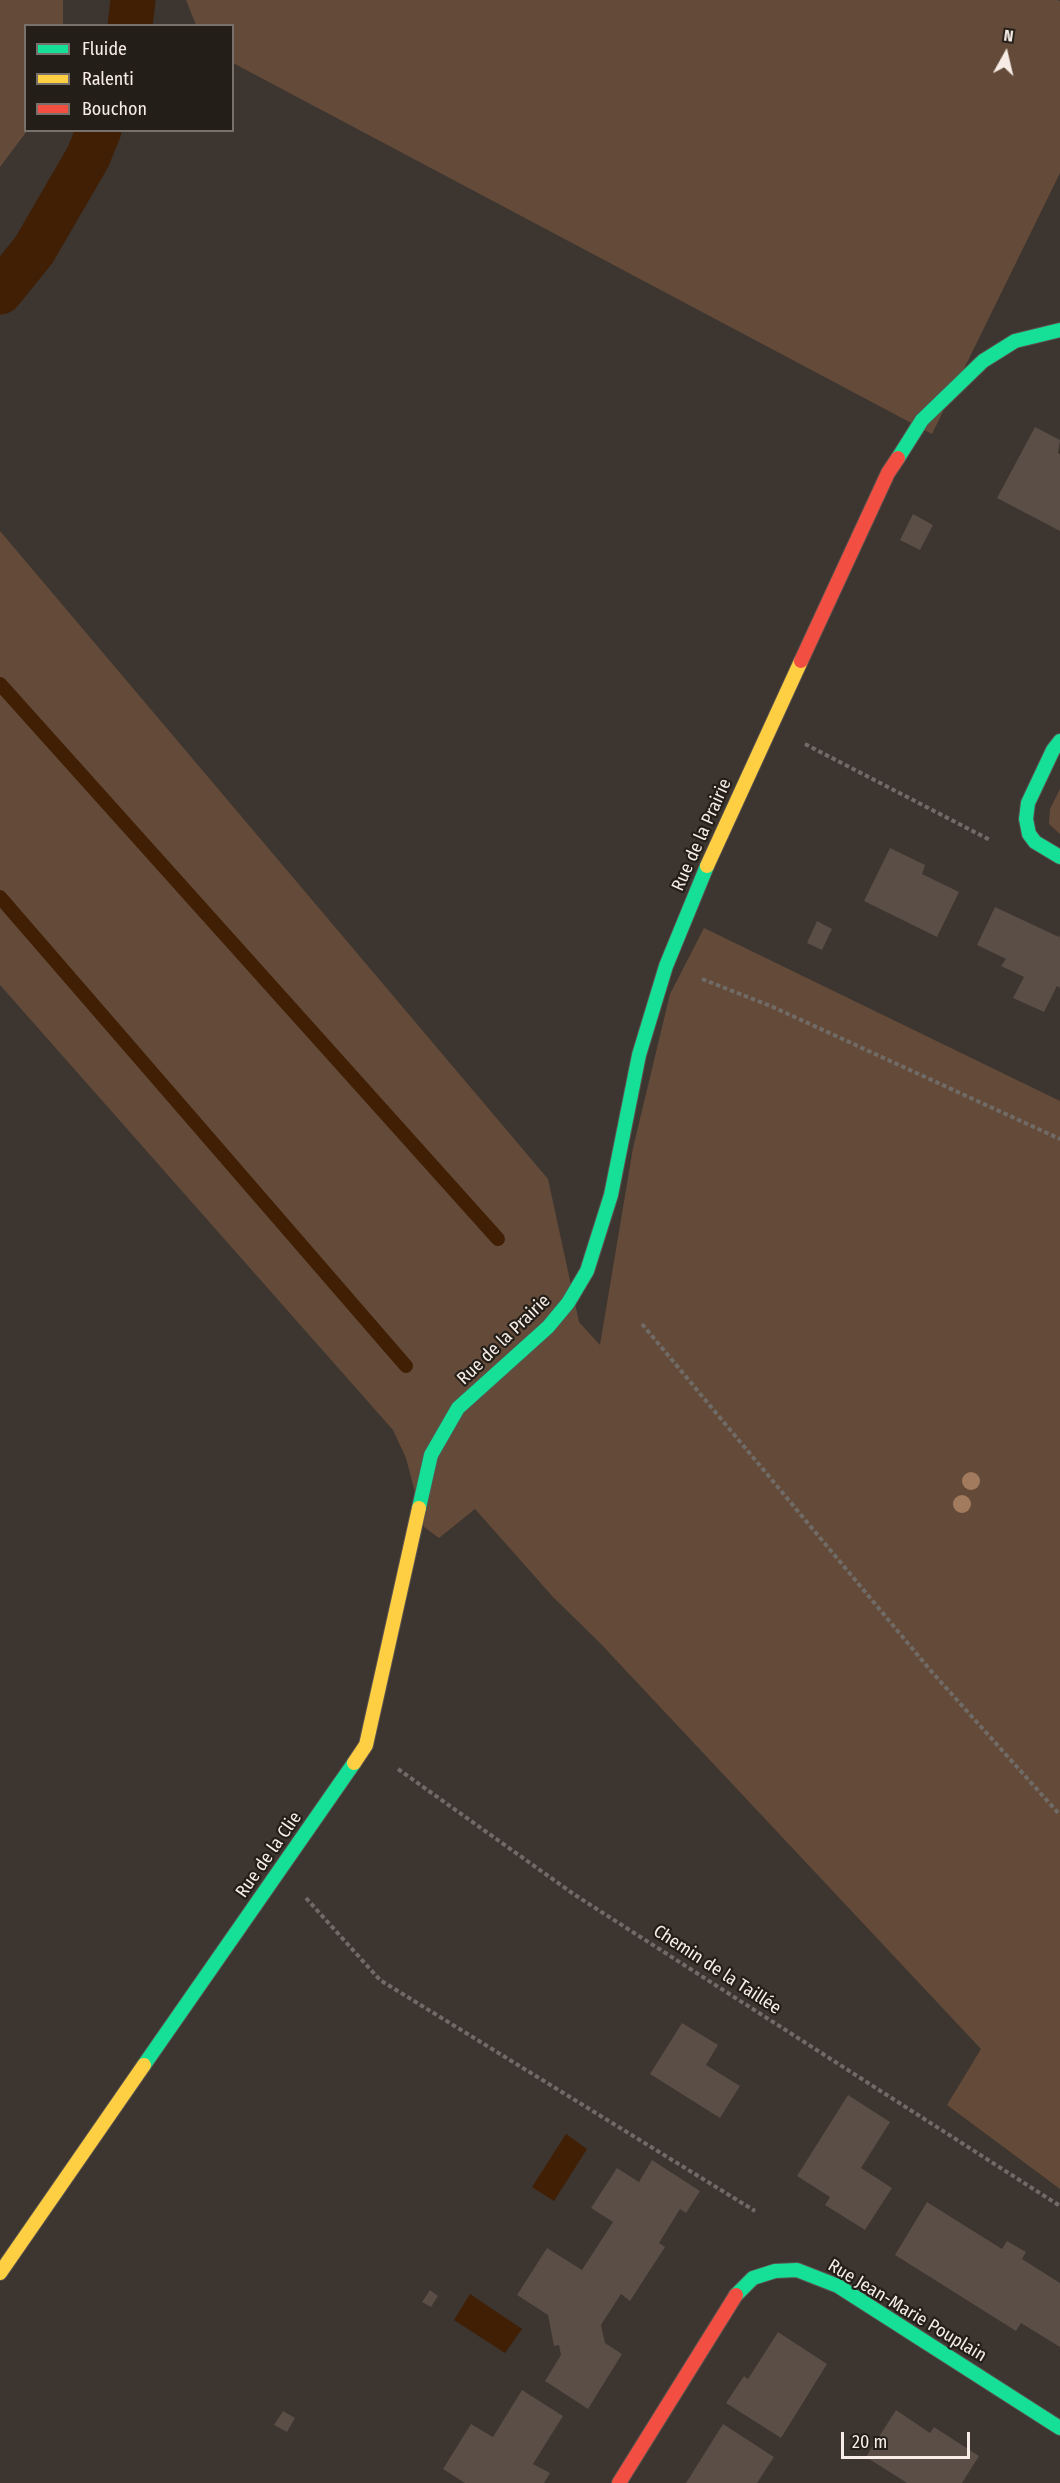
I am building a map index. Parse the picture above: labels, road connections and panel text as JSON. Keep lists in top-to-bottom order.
{
  "streets": {
    "street": ["Rue de la Prairie", "Rue de la Clie", "Rue Jean-Marie Pouplain"],
    "path": ["Chemin de la Taillée"]
  },
  "crossings": [
    ["Rue de la Prairie", "Rue de la Clie"],
    ["Rue de la Clie", "Chemin de la Taillée"]
  ],
  "legend": ["Fluide", "Ralenti", "Bouchon"],
  "scale_bar": "20 m",
  "north": "top"
}
